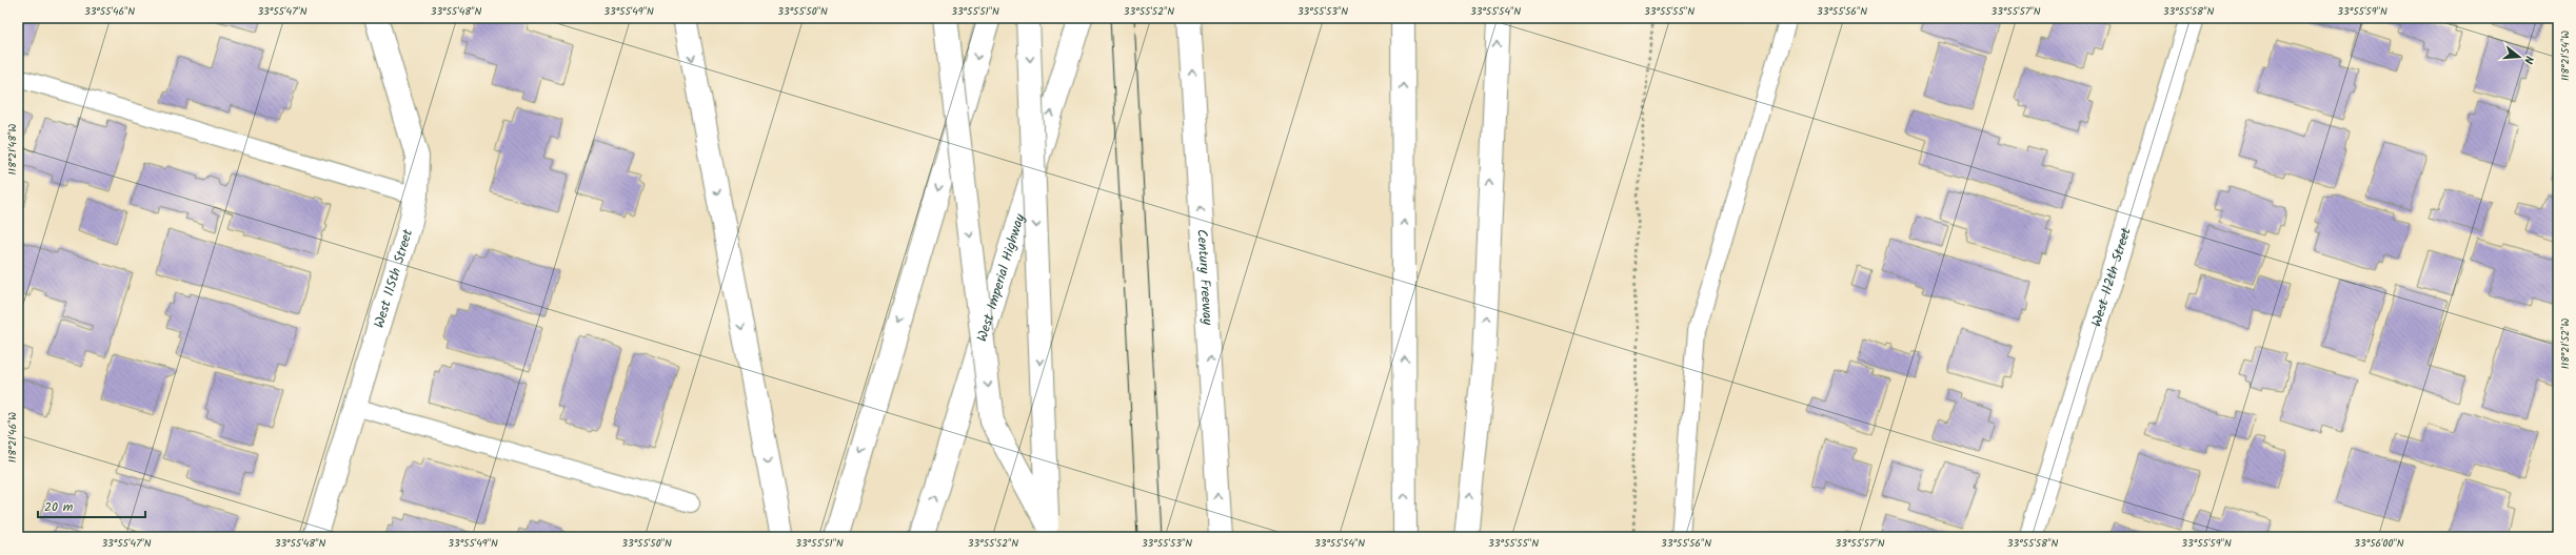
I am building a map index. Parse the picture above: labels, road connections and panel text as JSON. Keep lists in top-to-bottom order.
{
  "streets": {
    "main road": [
      "West Imperial Highway",
      "Century Freeway",
      "West 112th Street",
      "West 115th Street"
    ]
  },
  "scale_bar": "20 m",
  "north": "right",
  "coordinates": [
    "33°55'46\"N",
    "33°55'47\"N",
    "33°55'48\"N",
    "33°55'49\"N",
    "33°55'50\"N",
    "33°55'51\"N",
    "33°55'52\"N",
    "33°55'53\"N",
    "33°55'54\"N",
    "33°55'55\"N",
    "33°55'56\"N",
    "33°55'57\"N",
    "33°55'58\"N",
    "33°55'59\"N",
    "118°21'54\"W",
    "118°21'48\"W",
    "118°21'52\"W",
    "118°21'46\"W",
    "33°56'00\"N"
  ]
}
